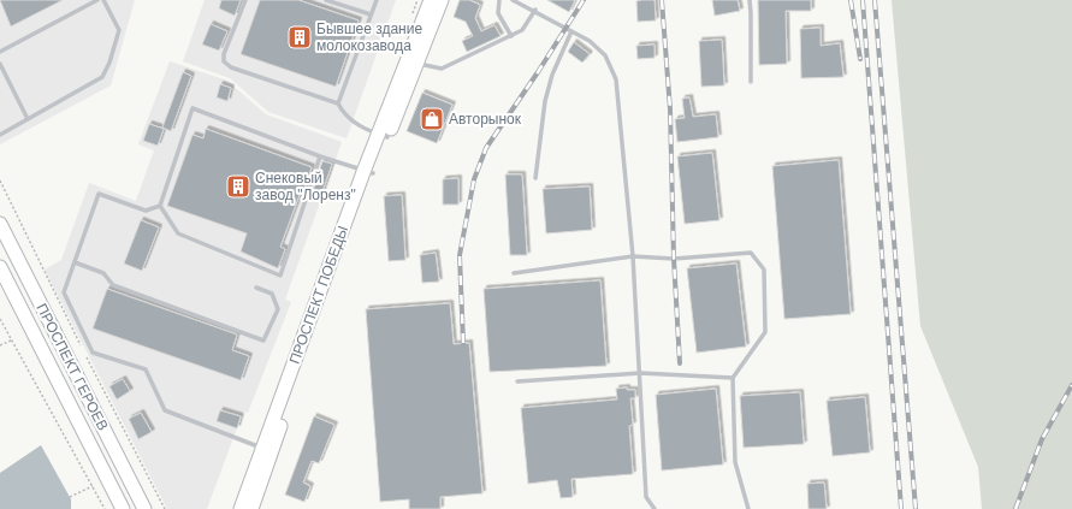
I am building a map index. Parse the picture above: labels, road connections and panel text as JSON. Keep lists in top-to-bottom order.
{
  "streets": {
    "main road": ["ПРОСПЕКТ ПОБЕДЫ", "ПРОСПЕКТ ГЕРОЕВ"]
  },
  "places": {
    "building": ["Бывшее здание молокозавода", "Снековый завод \"Лоренз\""],
    "shop": ["Авторынок"]
  }
}
